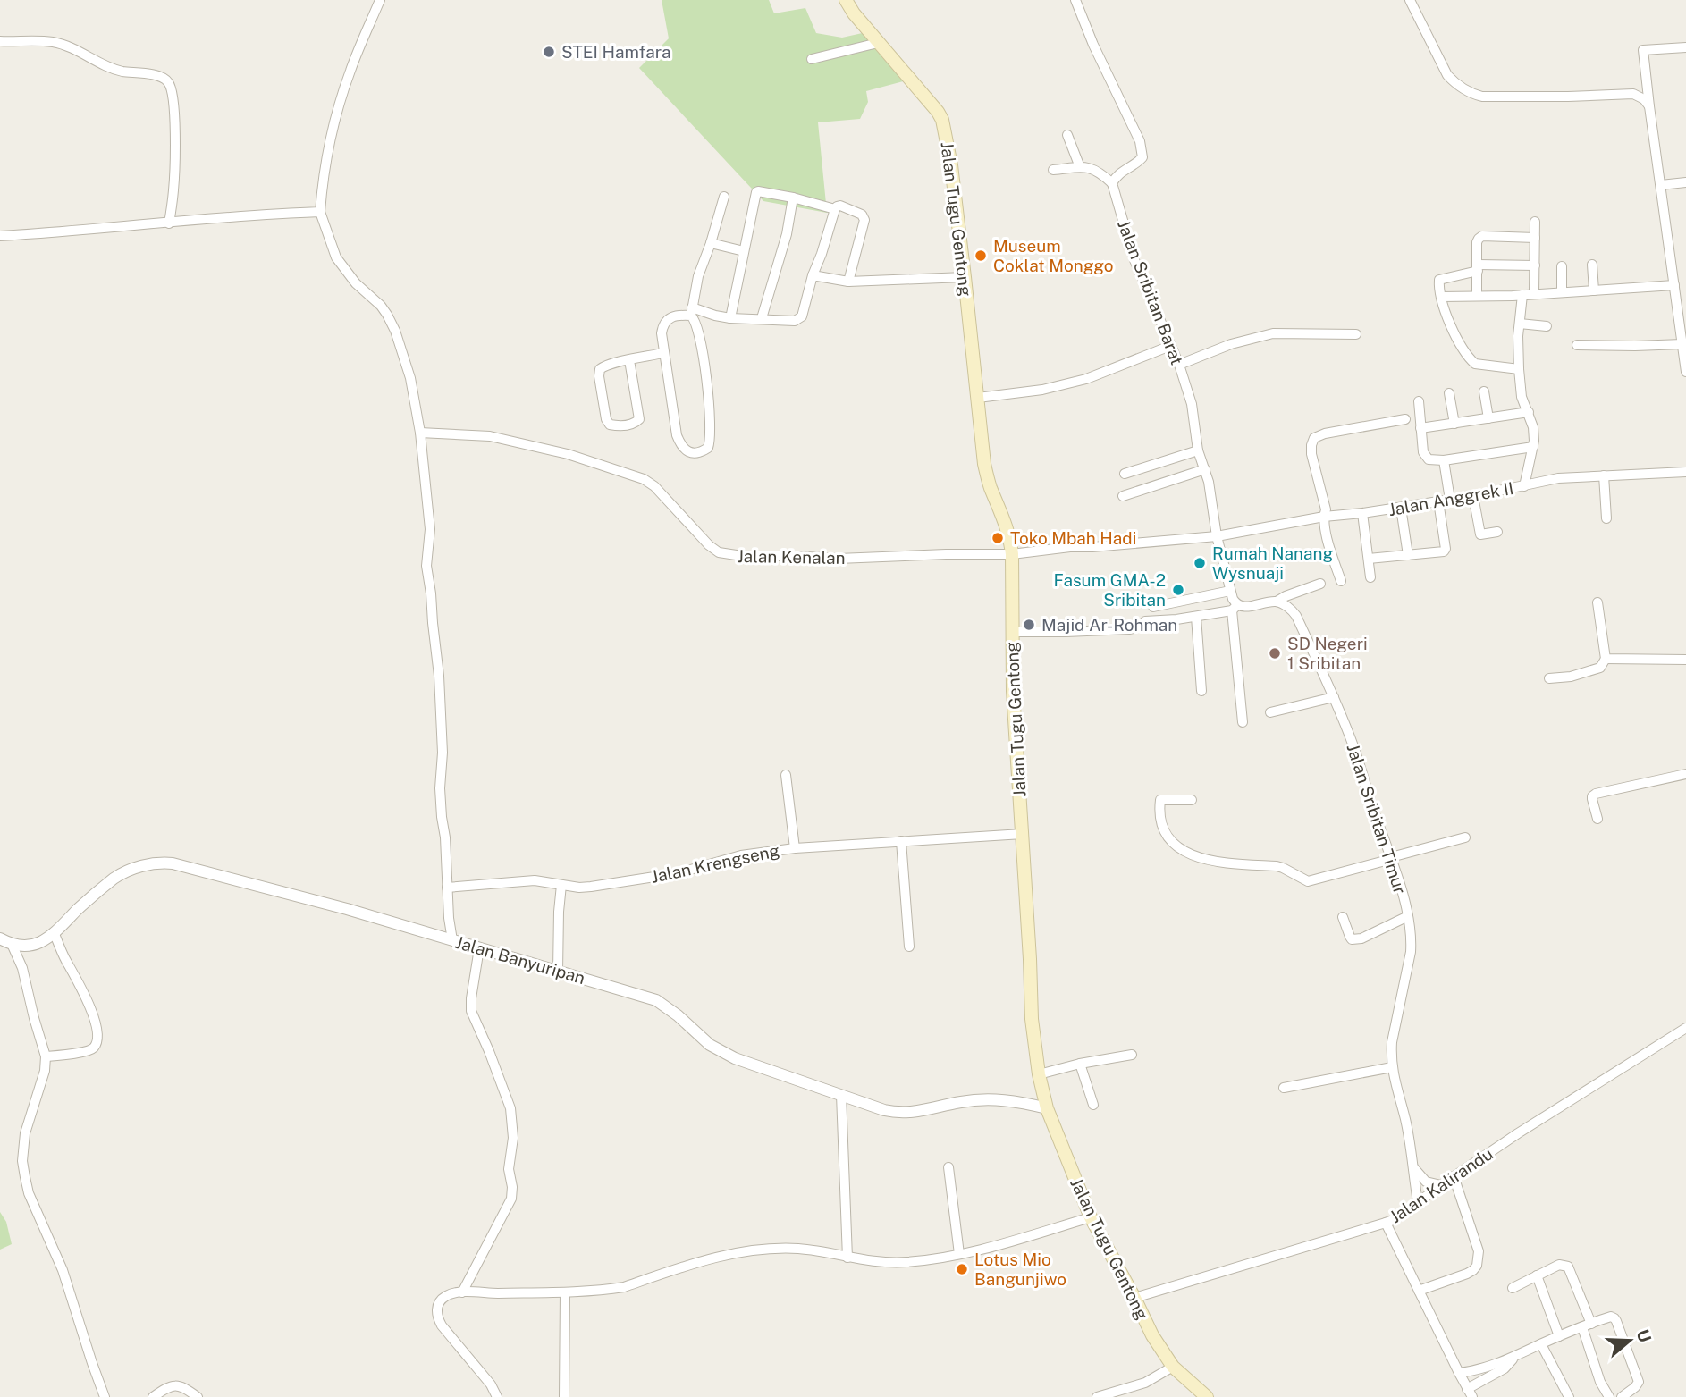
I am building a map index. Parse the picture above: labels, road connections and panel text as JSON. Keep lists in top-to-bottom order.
{
  "streets": {
    "main road": ["Jalan Tugu Gentong"],
    "street": [
      "Jalan Sribitan Barat",
      "Jalan Anggrek II",
      "Jalan Kenalan",
      "Jalan Sribitan Timur",
      "Jalan Krengseng",
      "Jalan Banyuripan",
      "Jalan Kalirandu"
    ]
  },
  "crossings": [
    ["Jalan Tugu Gentong", "Jalan Kenalan"],
    ["Jalan Tugu Gentong", "Jalan Krengseng"],
    ["Jalan Tugu Gentong", "Jalan Banyuripan"],
    ["Jalan Tugu Gentong", "Jalan Kalirandu"],
    ["Jalan Sribitan Barat", "Jalan Anggrek II"],
    ["Jalan Sribitan Barat", "Jalan Kenalan"],
    ["Jalan Anggrek II", "Jalan Kenalan"],
    ["Jalan Sribitan Timur", "Jalan Kalirandu"]
  ],
  "places": [
    "STEI Hamfara",
    "Museum Coklat Monggo",
    "Toko Mbah Hadi",
    "Rumah Nanang Wysnuaji",
    "Fasum GMA-2 Sribitan",
    "Majid Ar-Rohman",
    "SD Negeri 1 Sribitan",
    "Lotus Mio Bangunjiwo"
  ],
  "north": "right"
}
